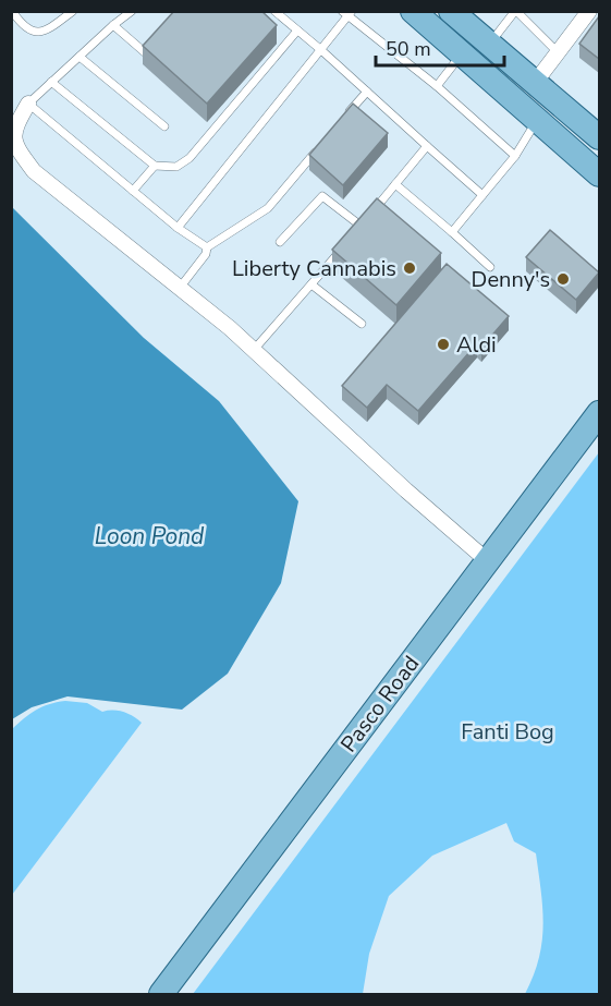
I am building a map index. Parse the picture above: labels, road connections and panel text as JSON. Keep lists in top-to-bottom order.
{
  "streets": {
    "main road": ["Pasco Road"]
  },
  "water": ["Loon Pond"],
  "parks": ["Fanti Bog"],
  "places": ["Liberty Cannabis", "Denny's", "Aldi"],
  "scale_bar": "50 m"
}
